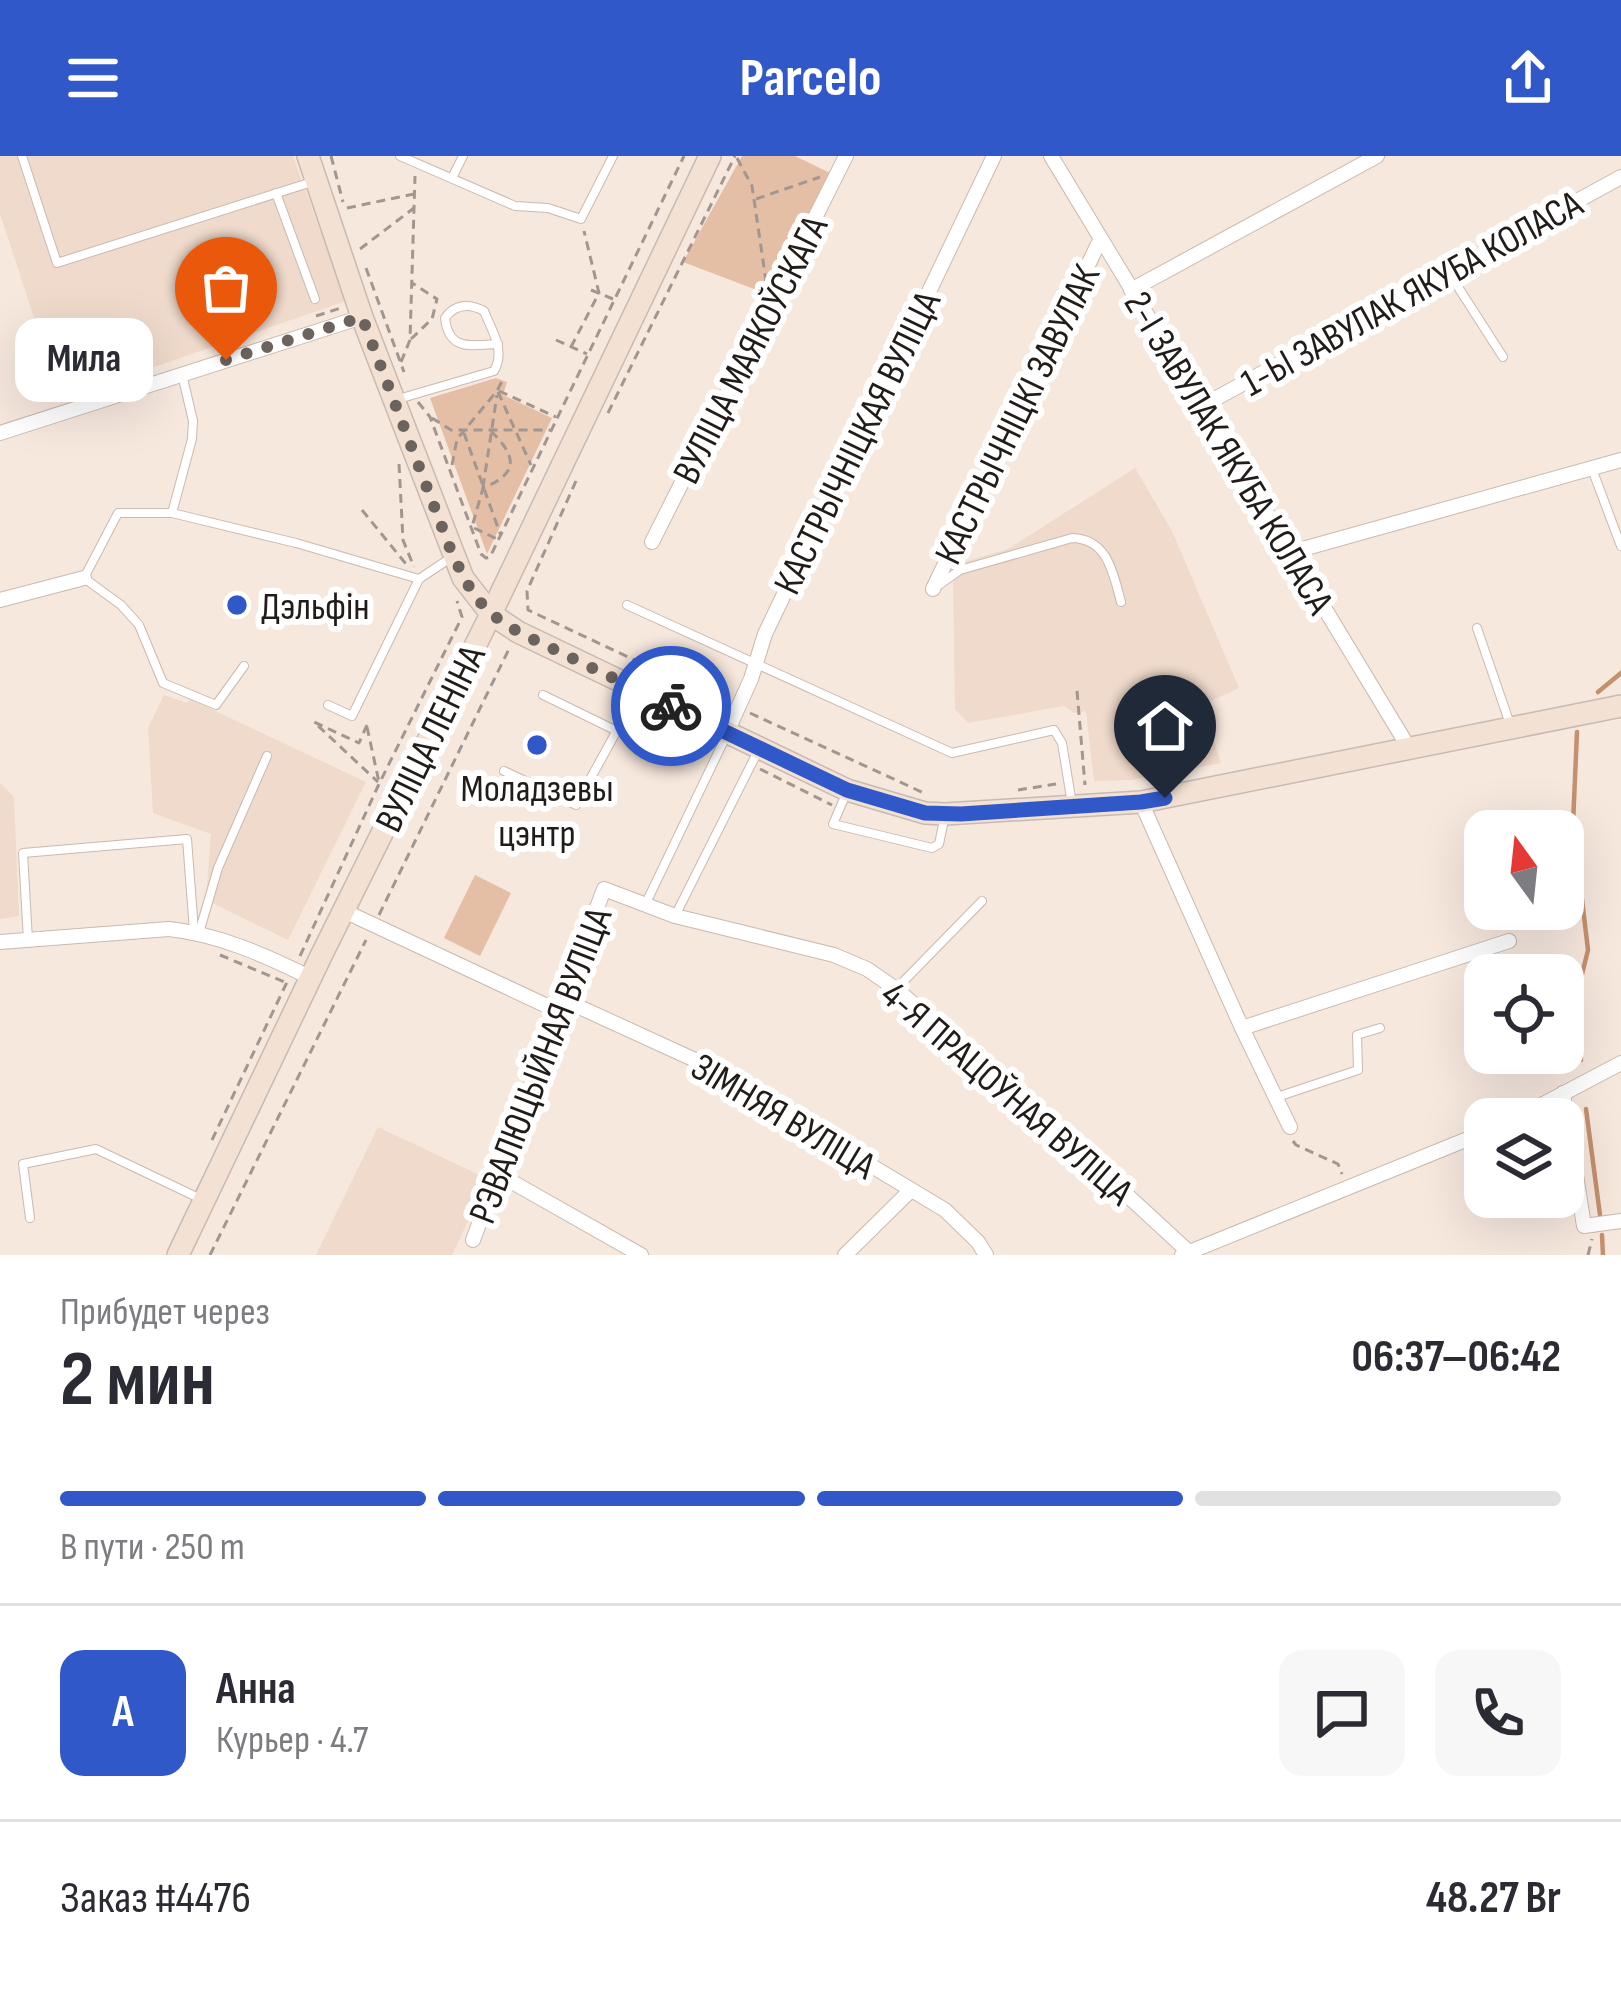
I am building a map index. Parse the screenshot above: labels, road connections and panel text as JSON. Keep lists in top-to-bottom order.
{
  "streets": {
    "main road": ["ВУЛІЦА ЛЕНІНА"],
    "street": [
      "1-Ы ЗАВУЛАК ЯКУБА КОЛАСА",
      "ВУЛІЦА МАЯКОЎСКАГА",
      "КАСТРЫЧНІЦКІ ЗАВУЛАК",
      "КАСТРЫЧНІЦКАЯ ВУЛІЦА",
      "2-І ЗАВУЛАК ЯКУБА КОЛАСА",
      "РЭВАЛЮЦЫЙНАЯ ВУЛІЦА",
      "4-Я ПРАЦОЎНАЯ ВУЛІЦА",
      "ЗІМНЯЯ ВУЛІЦА"
    ]
  },
  "crossings": [
    ["1-Ы ЗАВУЛАК ЯКУБА КОЛАСА", "2-І ЗАВУЛАК ЯКУБА КОЛАСА"],
    ["КАСТРЫЧНІЦКІ ЗАВУЛАК", "2-І ЗАВУЛАК ЯКУБА КОЛАСА"],
    ["ВУЛІЦА ЛЕНІНА", "ЗІМНЯЯ ВУЛІЦА"],
    ["РЭВАЛЮЦЫЙНАЯ ВУЛІЦА", "4-Я ПРАЦОЎНАЯ ВУЛІЦА"],
    ["РЭВАЛЮЦЫЙНАЯ ВУЛІЦА", "ЗІМНЯЯ ВУЛІЦА"]
  ],
  "places": ["Мила", "Дэльфін", "Моладзевы цэнтр"],
  "north": "top",
  "page": {
    "header": "Parcelo",
    "bubble": "Мила",
    "heading": ["2 мин", "Прибудет через", "06:37–06:42"],
    "panel": [
      "Анна",
      "Курьер · 4.7",
      "Заказ #4476",
      "48.27 Br"
    ],
    "bar": "В пути · 250 m",
    "round": "А"
  }
}
